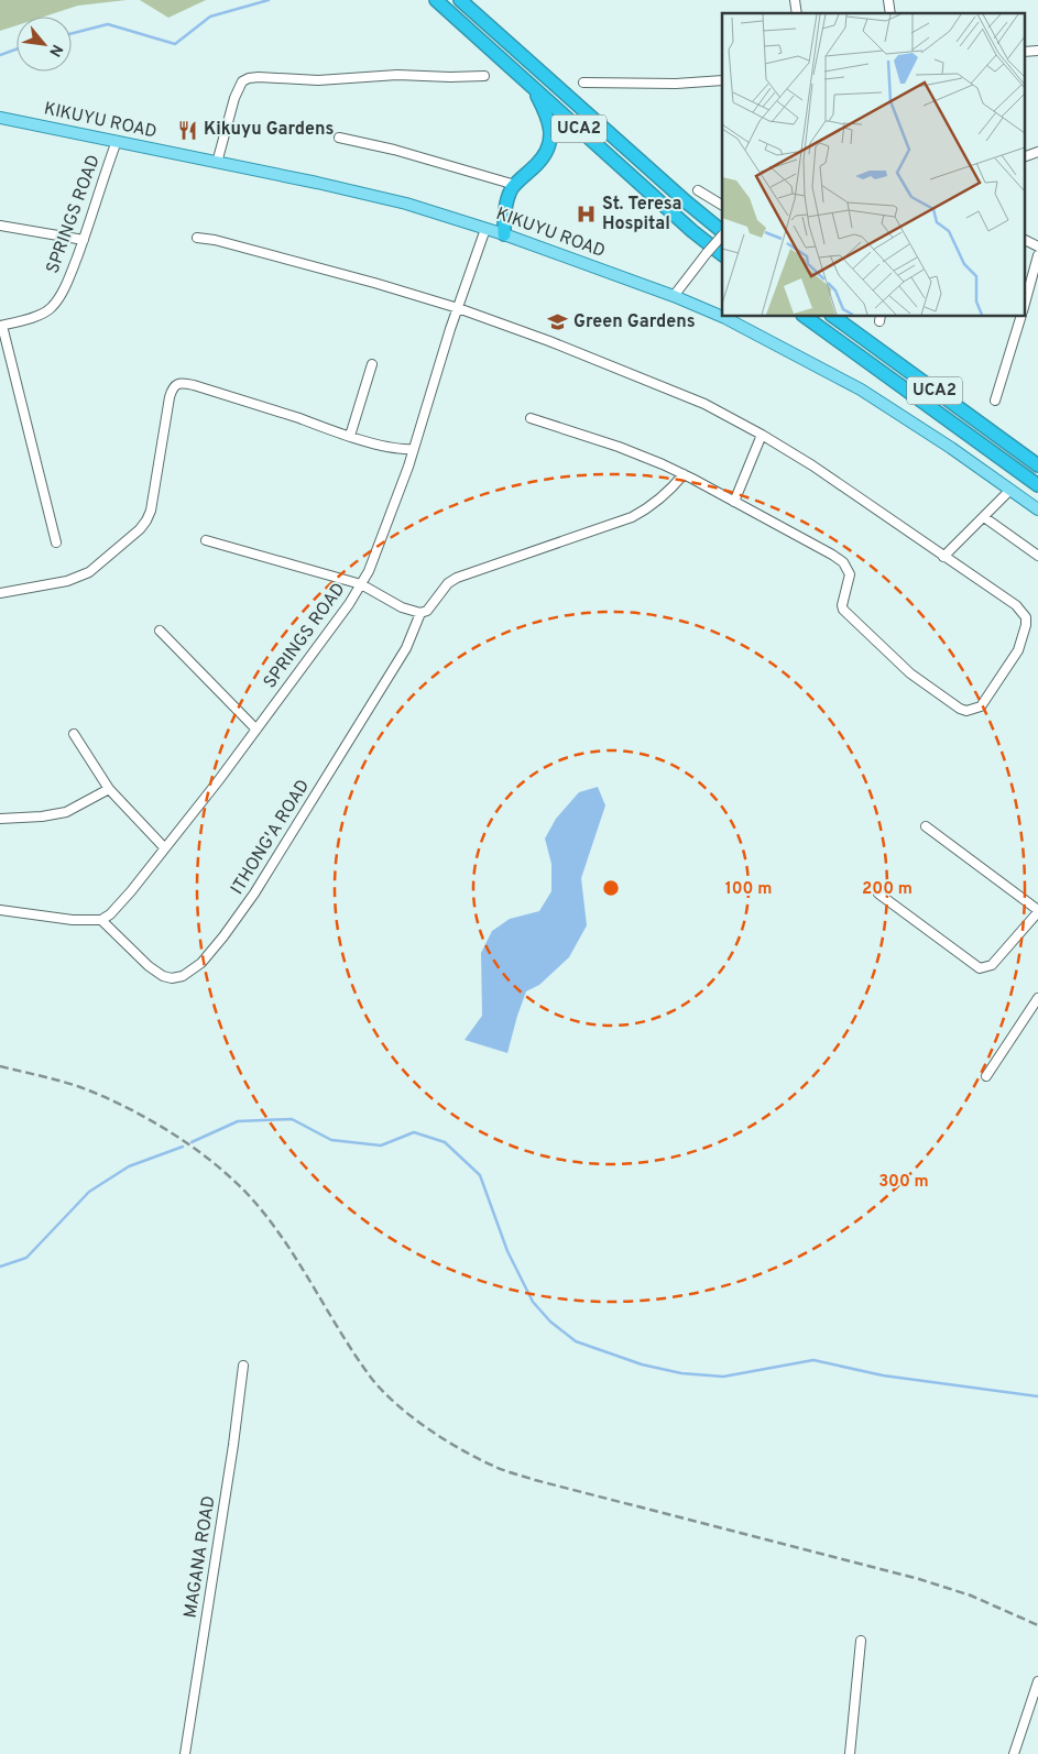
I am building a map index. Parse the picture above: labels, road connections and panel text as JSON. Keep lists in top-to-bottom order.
{
  "streets": {
    "highway": ["UCA2"],
    "main road": ["KIKUYU ROAD"],
    "street": ["SPRINGS ROAD", "ITHONG'A ROAD", "MAGANA ROAD"]
  },
  "crossings": [
    ["KIKUYU ROAD", "SPRINGS ROAD"],
    ["SPRINGS ROAD", "ITHONG'A ROAD"]
  ],
  "places": {
    "restaurant": ["Kikuyu Gardens"],
    "hospital": ["St. Teresa Hospital"],
    "school or university": ["Green Gardens"]
  },
  "north": "bottom right",
  "rings": ["100 m", "200 m", "300 m"]
}
